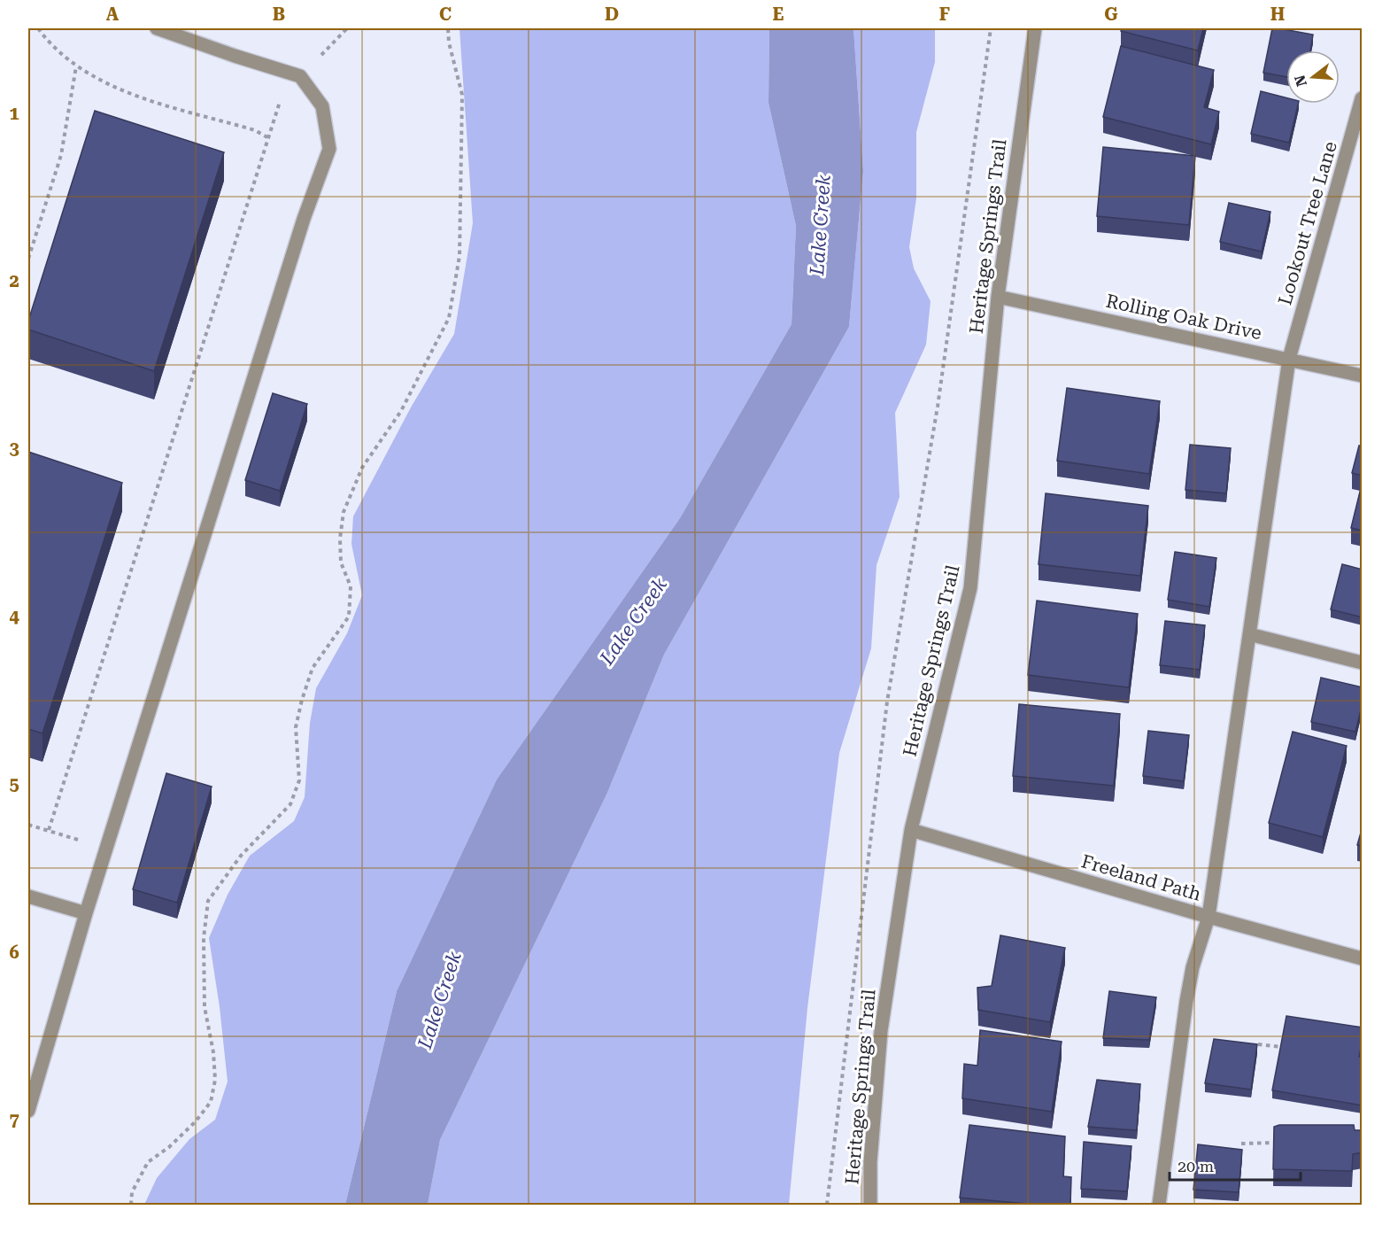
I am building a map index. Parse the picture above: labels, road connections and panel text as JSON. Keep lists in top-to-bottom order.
{
  "streets": {
    "street": [
      "Lookout Tree Lane",
      "Heritage Springs Trail",
      "Rolling Oak Drive",
      "Freeland Path"
    ]
  },
  "crossings": [
    ["Lookout Tree Lane", "Rolling Oak Drive"],
    ["Lookout Tree Lane", "Freeland Path"],
    ["Heritage Springs Trail", "Rolling Oak Drive"],
    ["Heritage Springs Trail", "Freeland Path"]
  ],
  "water": ["Lake Creek"],
  "scale_bar": "20 m",
  "north": "left",
  "grid": {
    "columns": [
      "A",
      "B",
      "C",
      "D",
      "E",
      "F",
      "G",
      "H"
    ],
    "rows": [
      "1",
      "2",
      "3",
      "4",
      "5",
      "6",
      "7"
    ]
  }
}
